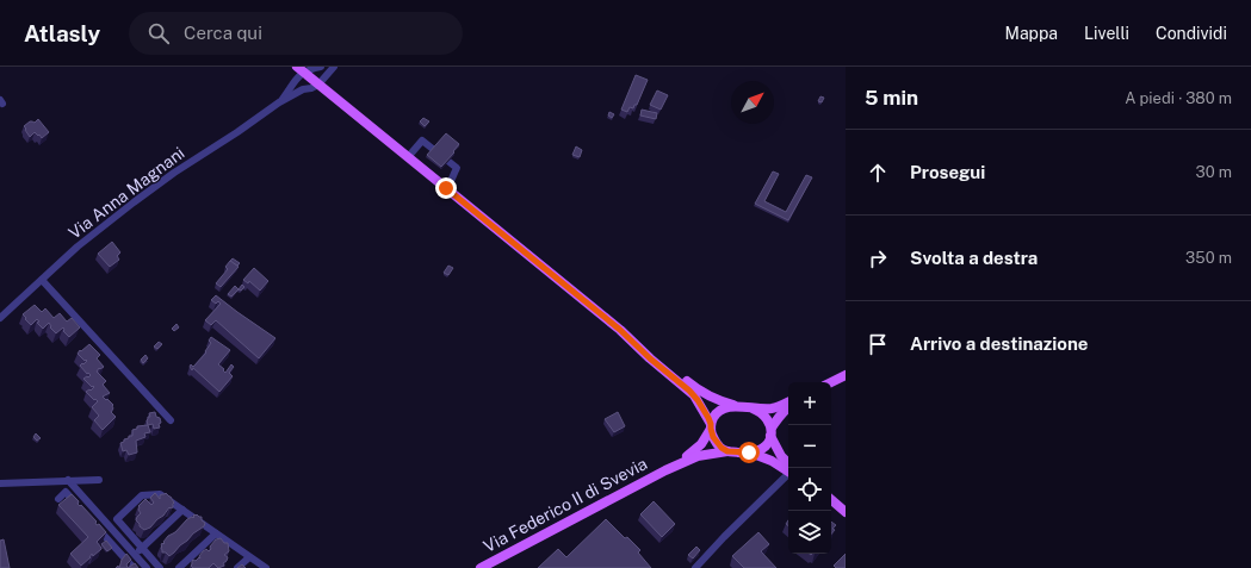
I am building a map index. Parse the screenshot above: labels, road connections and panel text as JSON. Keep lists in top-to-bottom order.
{
  "streets": {
    "main road": ["Via Federico II di Svevia"],
    "street": ["Via Anna Magnani"]
  },
  "north": "top right",
  "page": {
    "header": "Atlasly",
    "search": "Cerca qui",
    "nav": ["Mappa", "Livelli", "Condividi"],
    "heading": ["5 min", "A piedi · 380 m"],
    "list": [
      ["Prosegui", "30 m"],
      ["Svolta a destra", "350 m"],
      "Arrivo a destinazione"
    ],
    "map_buttons": ["+", "−"]
  }
}
